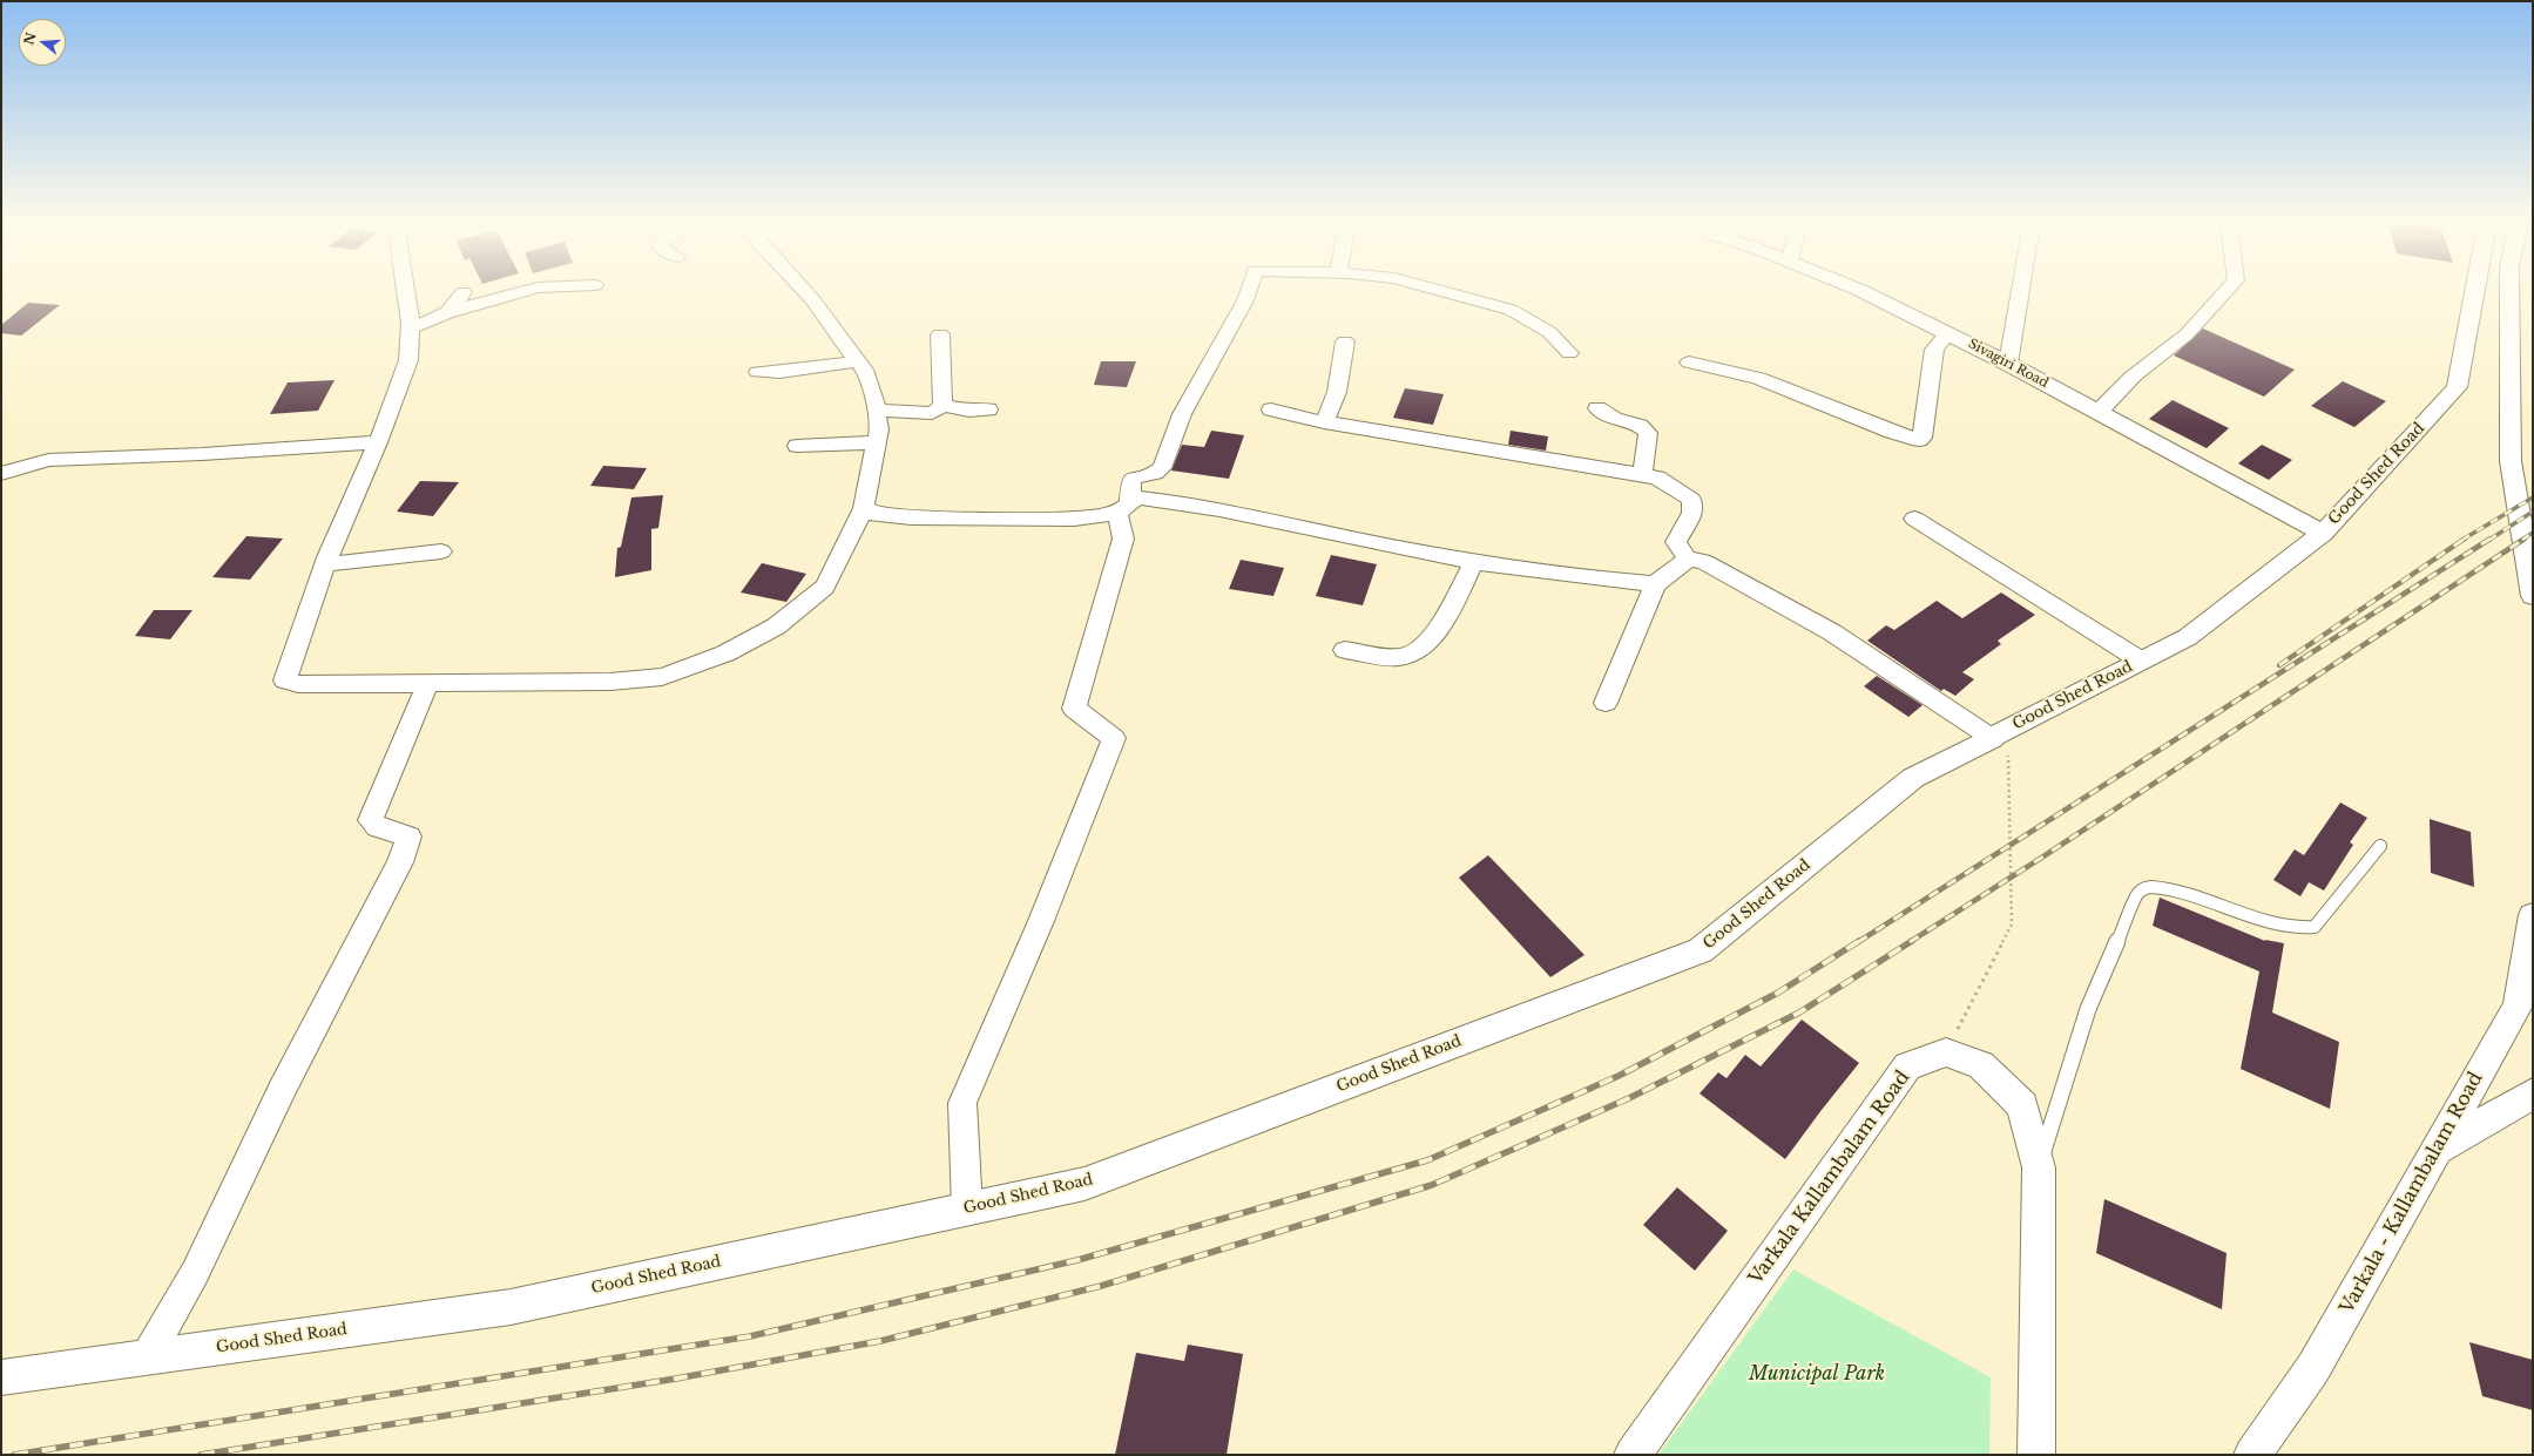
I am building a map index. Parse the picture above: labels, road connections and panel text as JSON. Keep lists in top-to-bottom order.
{
  "streets": {
    "main road": [
      "Sivagiri Road",
      "Good Shed Road",
      "Varkala Kallambalam Road",
      "Varkala - Kallambalam Road"
    ]
  },
  "crossings": [
    ["Sivagiri Road", "Good Shed Road"]
  ],
  "parks": ["Municipal Park"],
  "north": "left"
}
